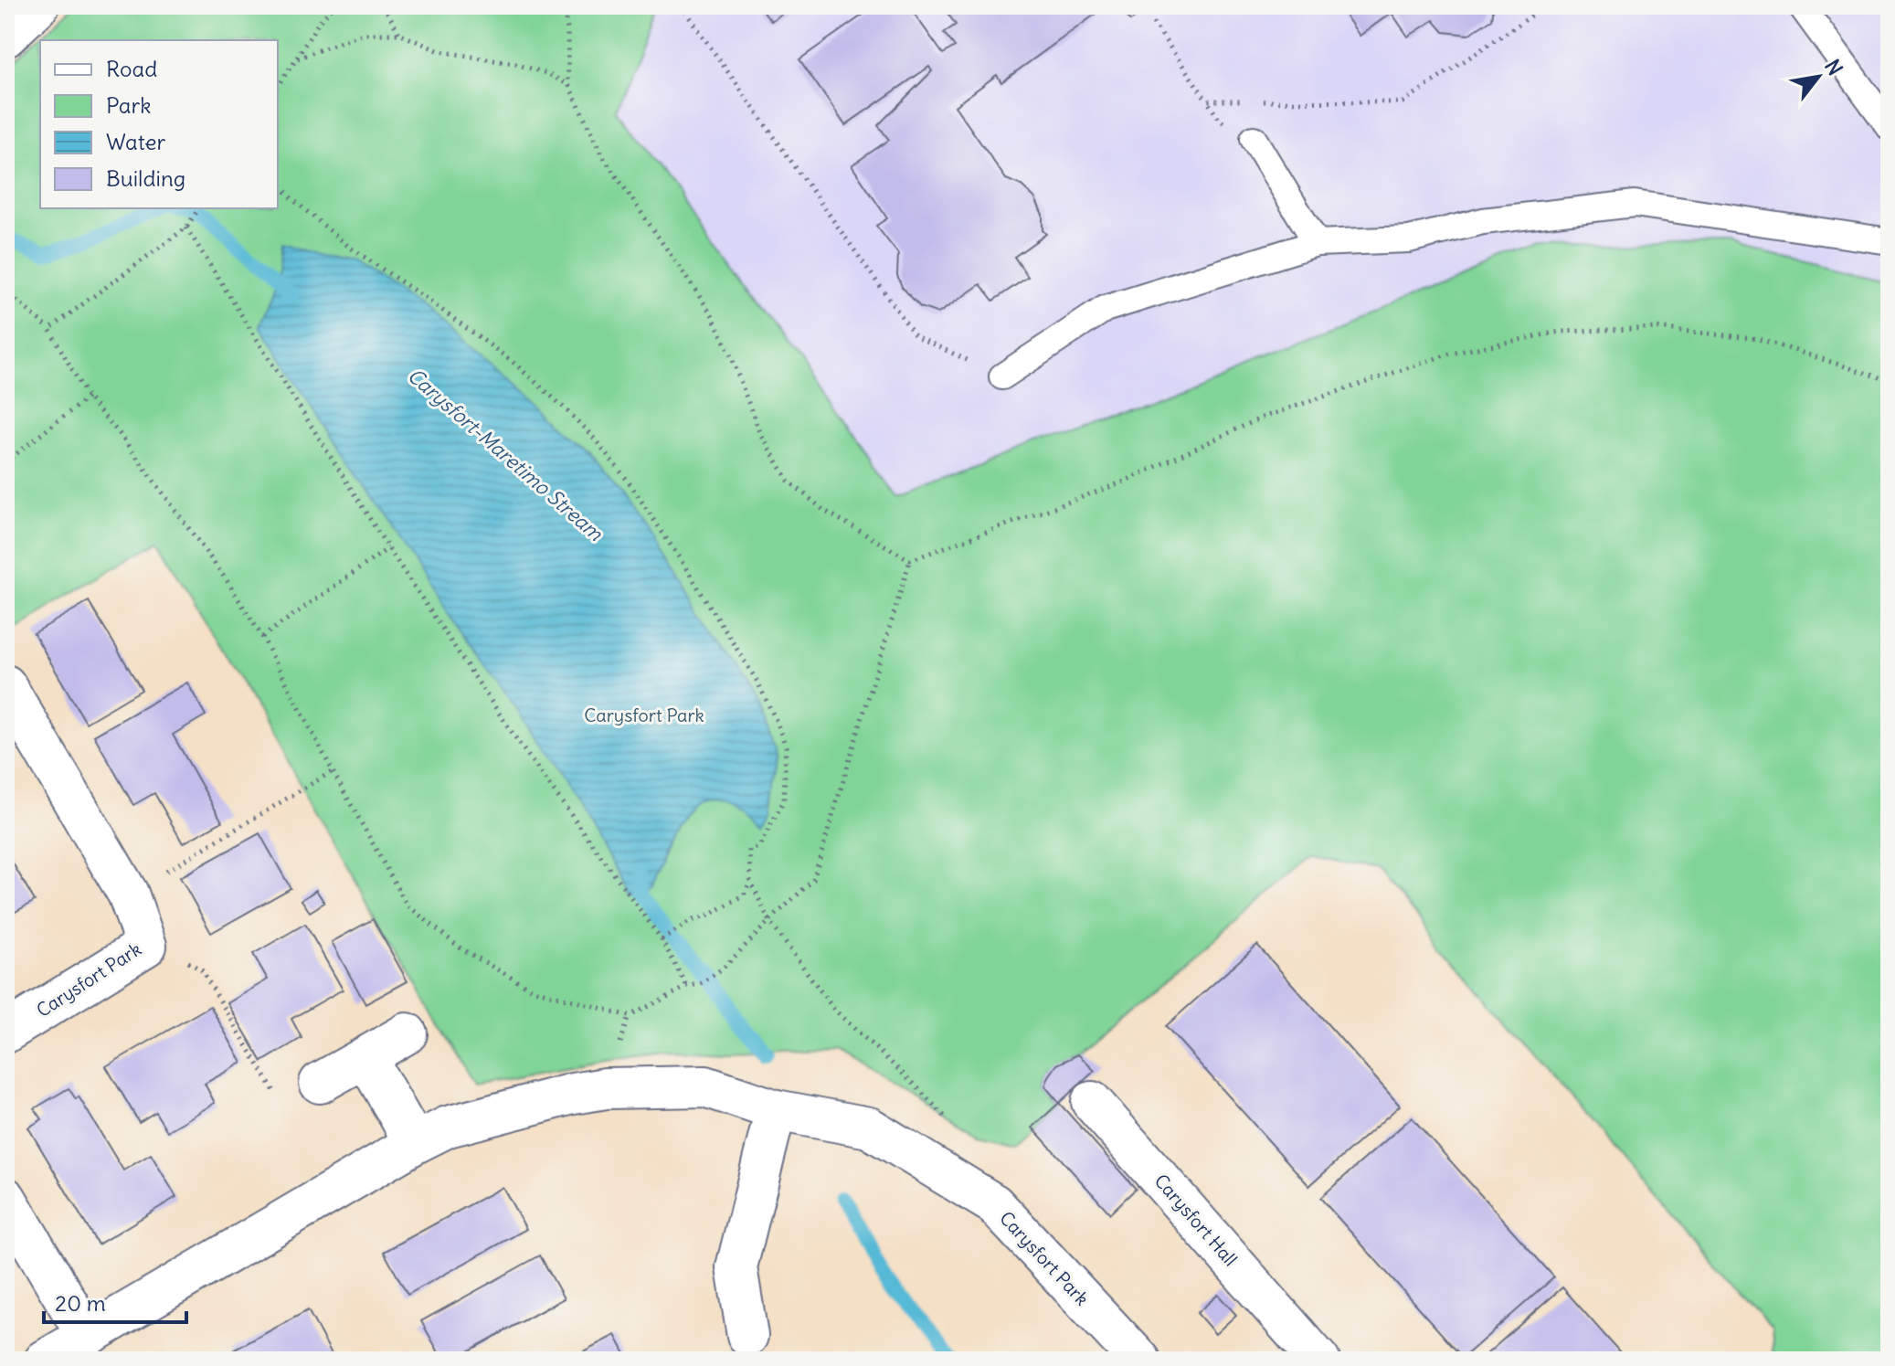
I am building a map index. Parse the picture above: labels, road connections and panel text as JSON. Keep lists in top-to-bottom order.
{
  "streets": {
    "street": ["Carysfort Park", "Carysfort Hall"]
  },
  "water": ["Carysfort-Maretimo Stream"],
  "parks": ["Carysfort Park"],
  "legend": [
    "Road",
    "Park",
    "Water",
    "Building"
  ],
  "scale_bar": "20 m",
  "north": "top right"
}
